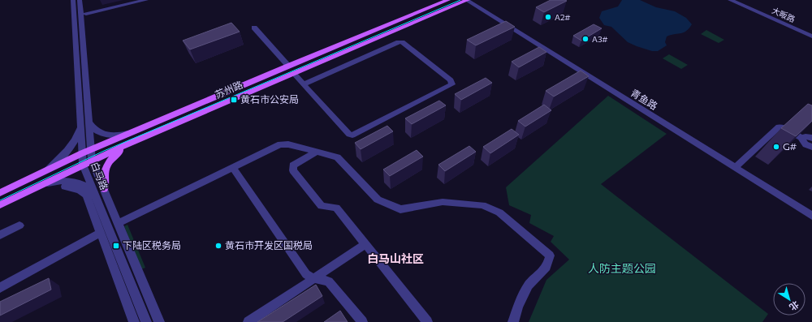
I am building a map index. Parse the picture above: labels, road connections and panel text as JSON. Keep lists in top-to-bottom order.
{
  "streets": {
    "main road": ["苏州路"],
    "street": ["大畈路", "青鱼路", "白马路"]
  },
  "crossings": [
    ["苏州路", "青鱼路"],
    ["苏州路", "白马路"]
  ],
  "districts": ["白马山社区"],
  "parks": ["人防主题公园"],
  "places": {
    "other": [
      "A2#",
      "A3#",
      "G#",
      "黄石市开发区国税局"
    ],
    "transit": ["黄石市公安局", "下陆区税务局"]
  },
  "north": "bottom right"
}
